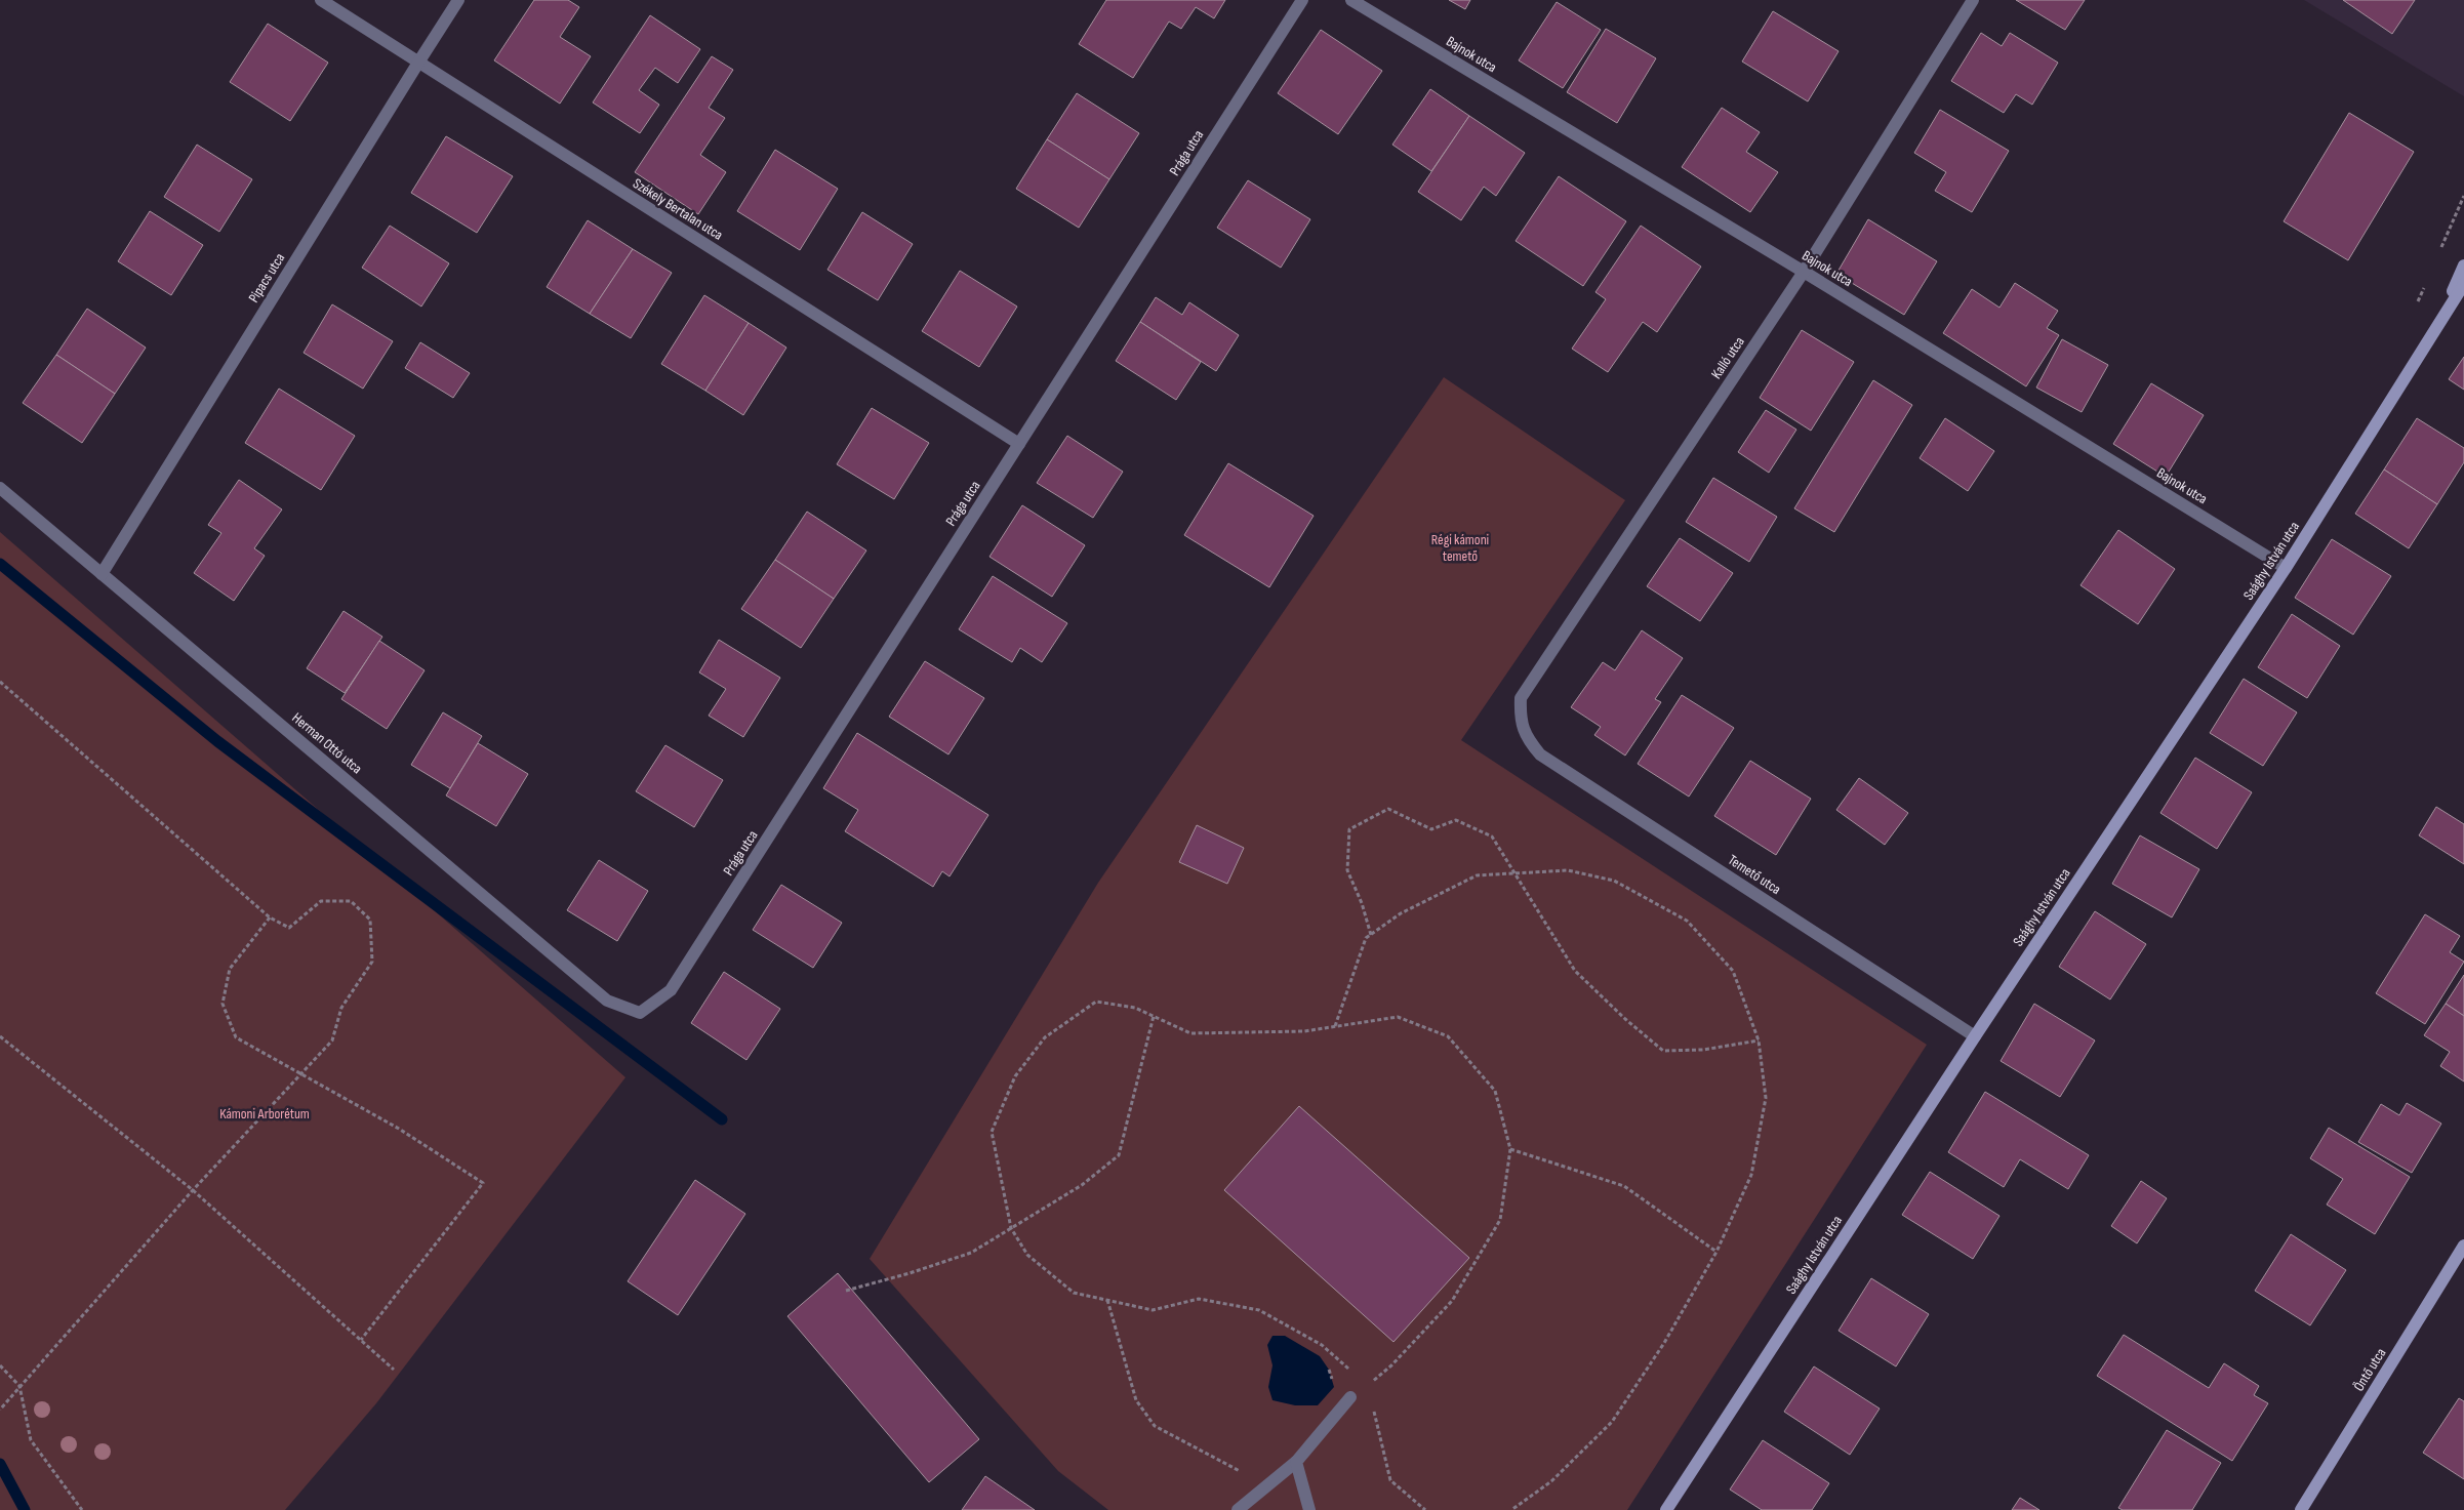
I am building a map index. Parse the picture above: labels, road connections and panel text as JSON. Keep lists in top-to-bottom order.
{
  "streets": {
    "street": [
      "Bajnok utca",
      "Prága utca",
      "Székely Bertalan utca",
      "Pipacs utca",
      "Kalló utca",
      "Saághy István utca",
      "Herman Ottó utca",
      "Temető utca",
      "Öntő utca"
    ]
  },
  "crossings": [
    ["Bajnok utca", "Kalló utca"],
    ["Bajnok utca", "Saághy István utca"],
    ["Prága utca", "Székely Bertalan utca"],
    ["Prága utca", "Herman Ottó utca"],
    ["Székely Bertalan utca", "Pipacs utca"],
    ["Pipacs utca", "Herman Ottó utca"],
    ["Kalló utca", "Temető utca"],
    ["Saághy István utca", "Temető utca"]
  ],
  "parks": ["Régi kámoni temető", "Kámoni Arborétum"]
}
